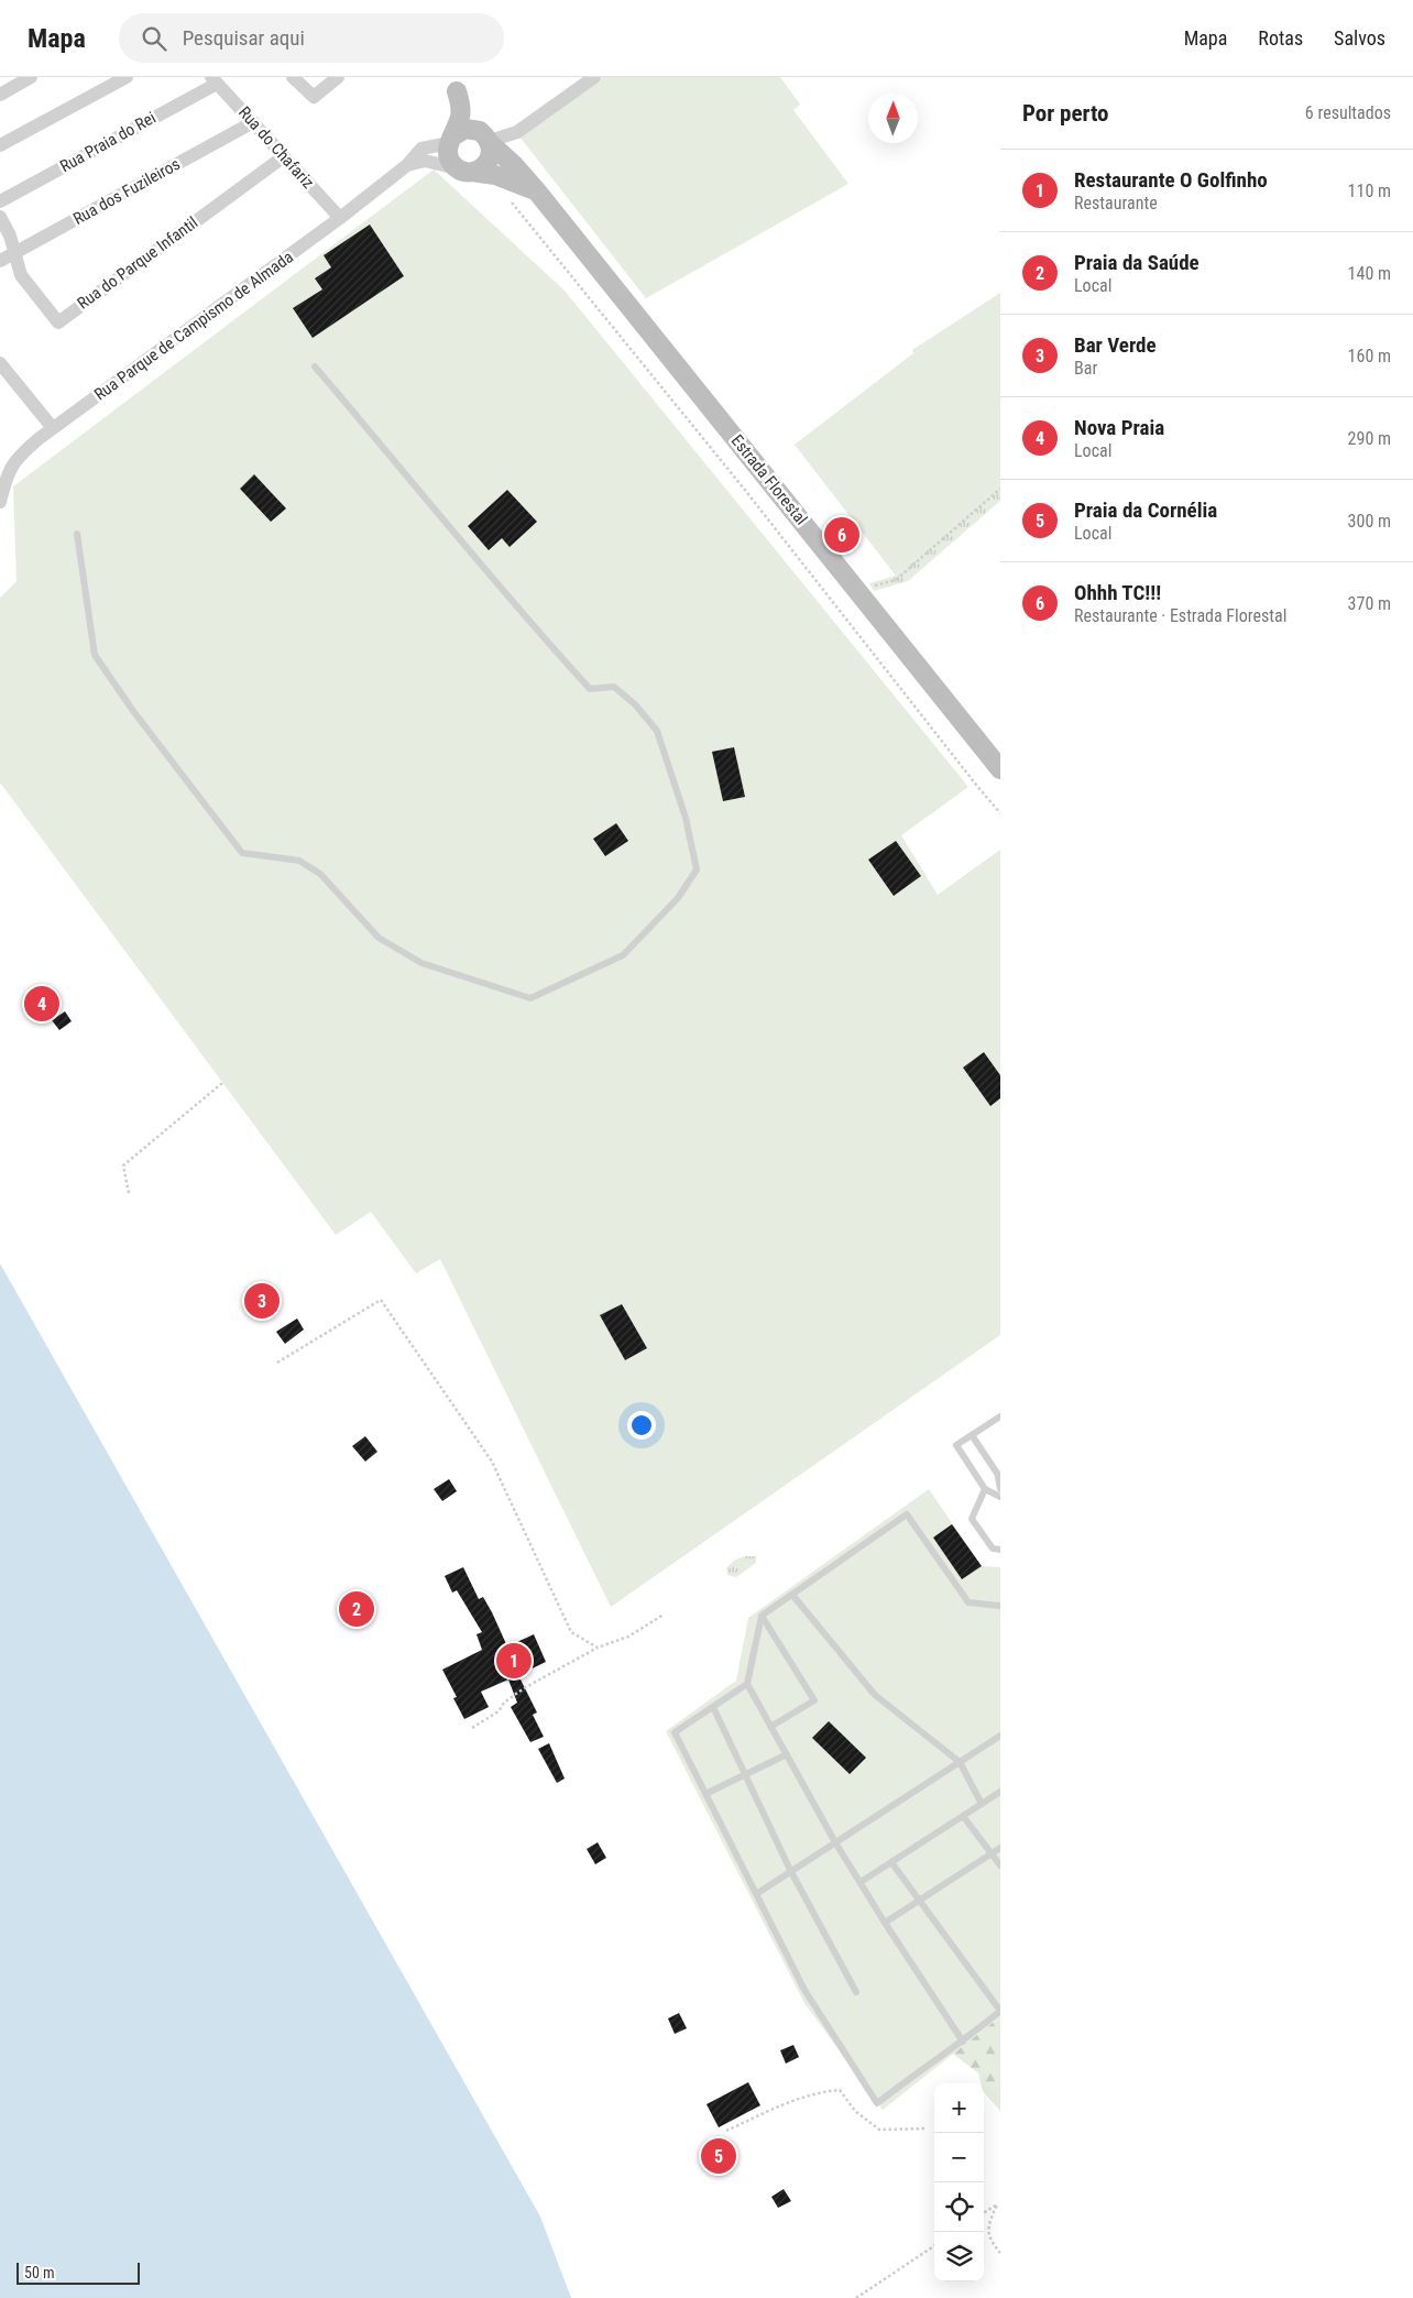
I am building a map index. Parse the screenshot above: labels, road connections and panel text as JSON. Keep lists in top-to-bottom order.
{
  "streets": {
    "main road": ["Estrada Florestal"],
    "street": [
      "Rua Praia do Rei",
      "Rua do Chafariz",
      "Rua dos Fuzileiros",
      "Rua do Parque Infantil",
      "Rua Parque de Campismo de Almada"
    ]
  },
  "crossings": [
    ["Rua Praia do Rei", "Rua do Chafariz"],
    ["Rua do Chafariz", "Rua dos Fuzileiros"],
    ["Rua do Chafariz", "Rua do Parque Infantil"],
    ["Rua do Chafariz", "Rua Parque de Campismo de Almada"],
    ["Rua dos Fuzileiros", "Rua do Parque Infantil"],
    ["Rua Parque de Campismo de Almada", "Estrada Florestal"]
  ],
  "scale_bar": "50 m",
  "north": "top",
  "page": {
    "header": "Mapa",
    "search": "Pesquisar aqui",
    "nav": ["Mapa", "Rotas", "Salvos"],
    "heading": ["Por perto", "6 resultados"],
    "list": [
      {
        "mark": "1",
        "name": "Restaurante O Golfinho",
        "note": "Restaurante",
        "value": "110 m"
      },
      {
        "mark": "2",
        "name": "Praia da Saúde",
        "note": "Local",
        "value": "140 m"
      },
      {
        "mark": "3",
        "name": "Bar Verde",
        "note": "Bar",
        "value": "160 m"
      },
      {
        "mark": "4",
        "name": "Nova Praia",
        "note": "Local",
        "value": "290 m"
      },
      {
        "mark": "5",
        "name": "Praia da Cornélia",
        "note": "Local",
        "value": "300 m"
      },
      {
        "mark": "6",
        "name": "Ohhh TC!!!",
        "note": "Restaurante · Estrada Florestal",
        "value": "370 m"
      }
    ],
    "pins": [
      "6",
      "4",
      "3",
      "2",
      "1",
      "5"
    ],
    "map_buttons": ["+", "−"],
    "scale": "50 m"
  }
}
